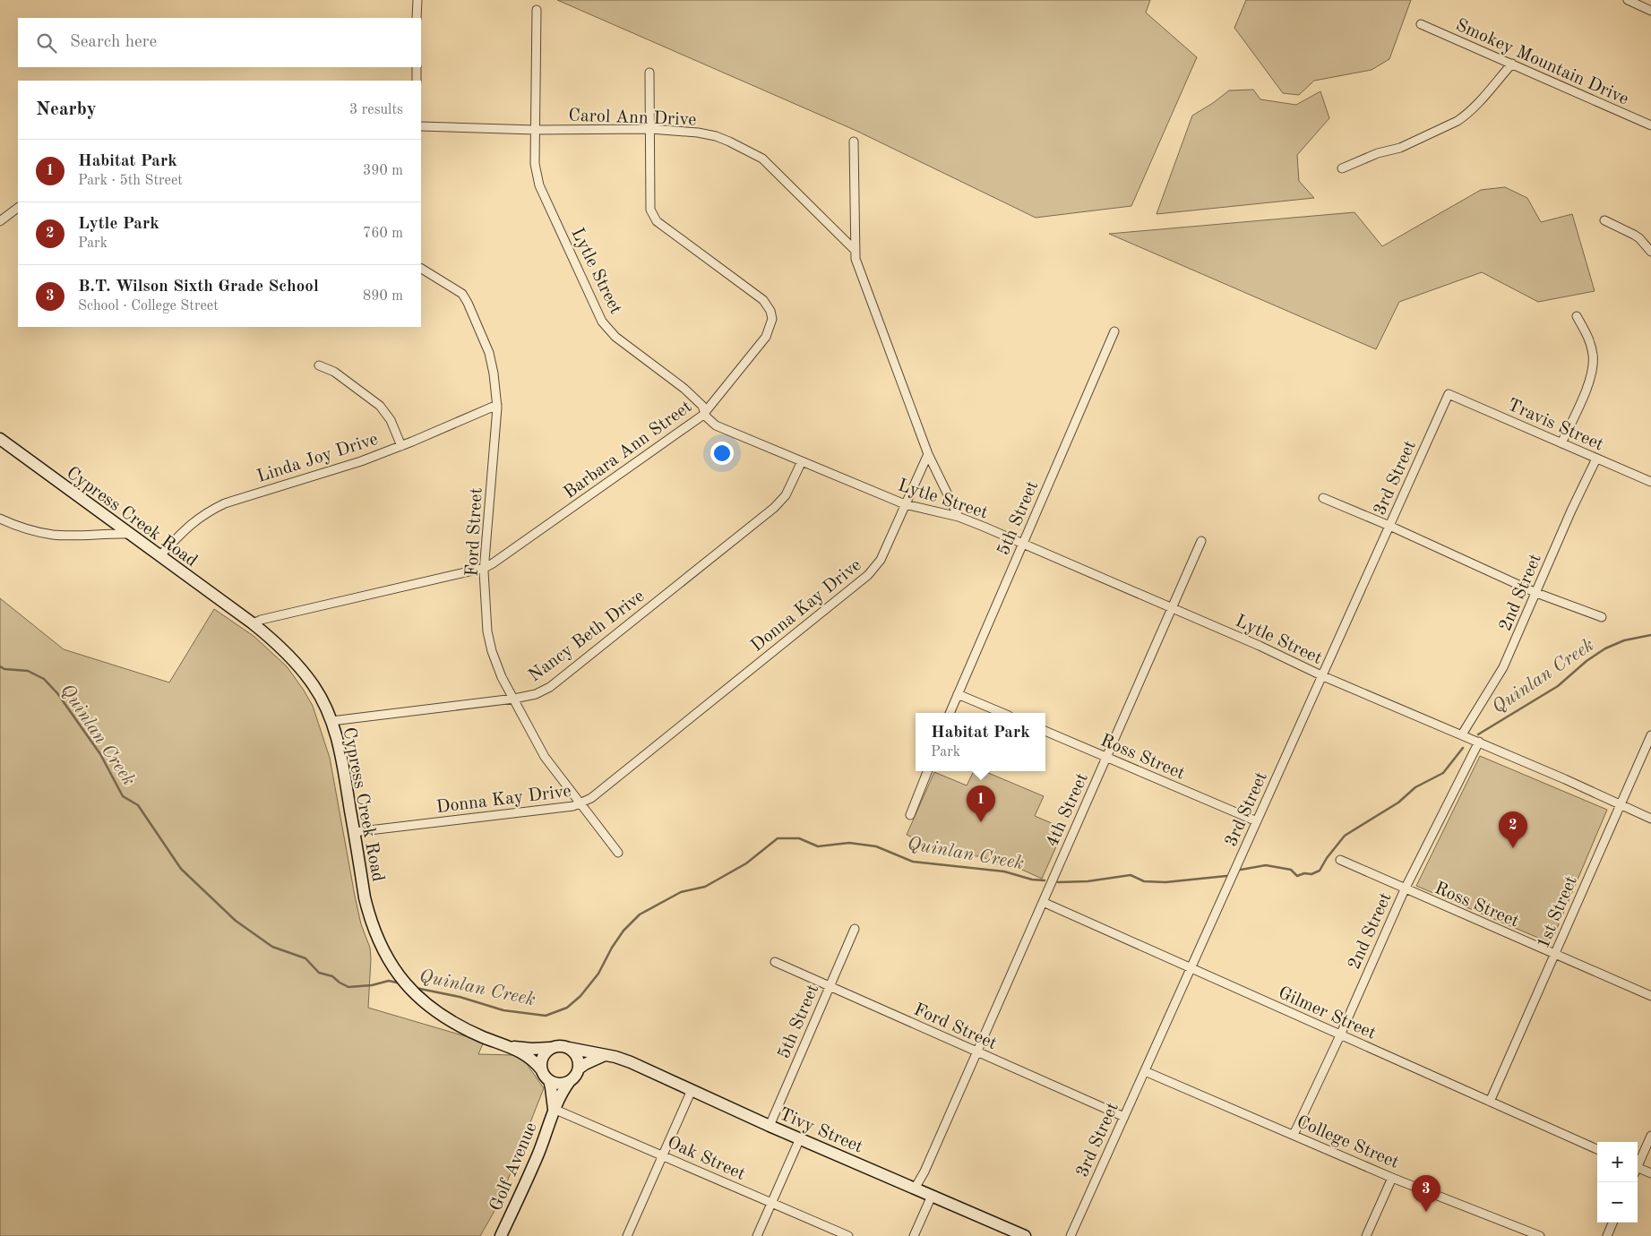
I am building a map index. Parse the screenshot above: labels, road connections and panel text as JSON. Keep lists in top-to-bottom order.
{
  "streets": {
    "main road": ["Cypress Creek Road", "Tivy Street", "Golf Avenue"],
    "street": [
      "Smokey Mountain Drive",
      "Carol Ann Drive",
      "Lytle Street",
      "Travis Street",
      "Barbara Ann Street",
      "Linda Joy Drive",
      "3rd Street",
      "5th Street",
      "Ford Street",
      "2nd Street",
      "Donna Kay Drive",
      "Nancy Beth Drive",
      "Ross Street",
      "4th Street",
      "1st Street",
      "Gilmer Street",
      "College Street",
      "Oak Street"
    ]
  },
  "crossings": [
    ["Carol Ann Drive", "Lytle Street"],
    ["Carol Ann Drive", "Barbara Ann Street"],
    ["Lytle Street", "Barbara Ann Street"],
    ["Lytle Street", "3rd Street"],
    ["Lytle Street", "5th Street"],
    ["Lytle Street", "2nd Street"],
    ["Lytle Street", "Donna Kay Drive"],
    ["Lytle Street", "Nancy Beth Drive"],
    ["Lytle Street", "4th Street"],
    ["Lytle Street", "1st Street"],
    ["Travis Street", "3rd Street"],
    ["Travis Street", "2nd Street"],
    ["Barbara Ann Street", "Cypress Creek Road"],
    ["Barbara Ann Street", "Ford Street"],
    ["Linda Joy Drive", "Cypress Creek Road"],
    ["Linda Joy Drive", "Ford Street"],
    ["3rd Street", "Ford Street"],
    ["3rd Street", "Ross Street"],
    ["3rd Street", "Gilmer Street"],
    ["3rd Street", "College Street"],
    ["Cypress Creek Road", "Donna Kay Drive"],
    ["Cypress Creek Road", "Nancy Beth Drive"],
    ["Cypress Creek Road", "Tivy Street"],
    ["Cypress Creek Road", "Golf Avenue"],
    ["5th Street", "Ford Street"],
    ["5th Street", "Tivy Street"],
    ["Ford Street", "Donna Kay Drive"],
    ["Ford Street", "Nancy Beth Drive"],
    ["Ford Street", "4th Street"],
    ["2nd Street", "Ross Street"],
    ["2nd Street", "Gilmer Street"],
    ["2nd Street", "College Street"],
    ["Ross Street", "4th Street"],
    ["Ross Street", "1st Street"],
    ["4th Street", "Gilmer Street"],
    ["4th Street", "Tivy Street"],
    ["1st Street", "Gilmer Street"],
    ["Tivy Street", "Golf Avenue"],
    ["Oak Street", "Golf Avenue"]
  ],
  "water": ["Quinlan Creek"],
  "page": {
    "search": "Search here",
    "heading": ["Nearby", "3 results"],
    "list": [
      {
        "mark": "1",
        "name": "Habitat Park",
        "note": "Park · 5th Street",
        "value": "390 m"
      },
      {
        "mark": "2",
        "name": "Lytle Park",
        "note": "Park",
        "value": "760 m"
      },
      {
        "mark": "3",
        "name": "B.T. Wilson Sixth Grade School",
        "note": "School · College Street",
        "value": "890 m"
      }
    ],
    "popup": ["Habitat Park", "Park"],
    "pins": ["1", "2", "3"],
    "map_buttons": ["+", "−"]
  }
}
